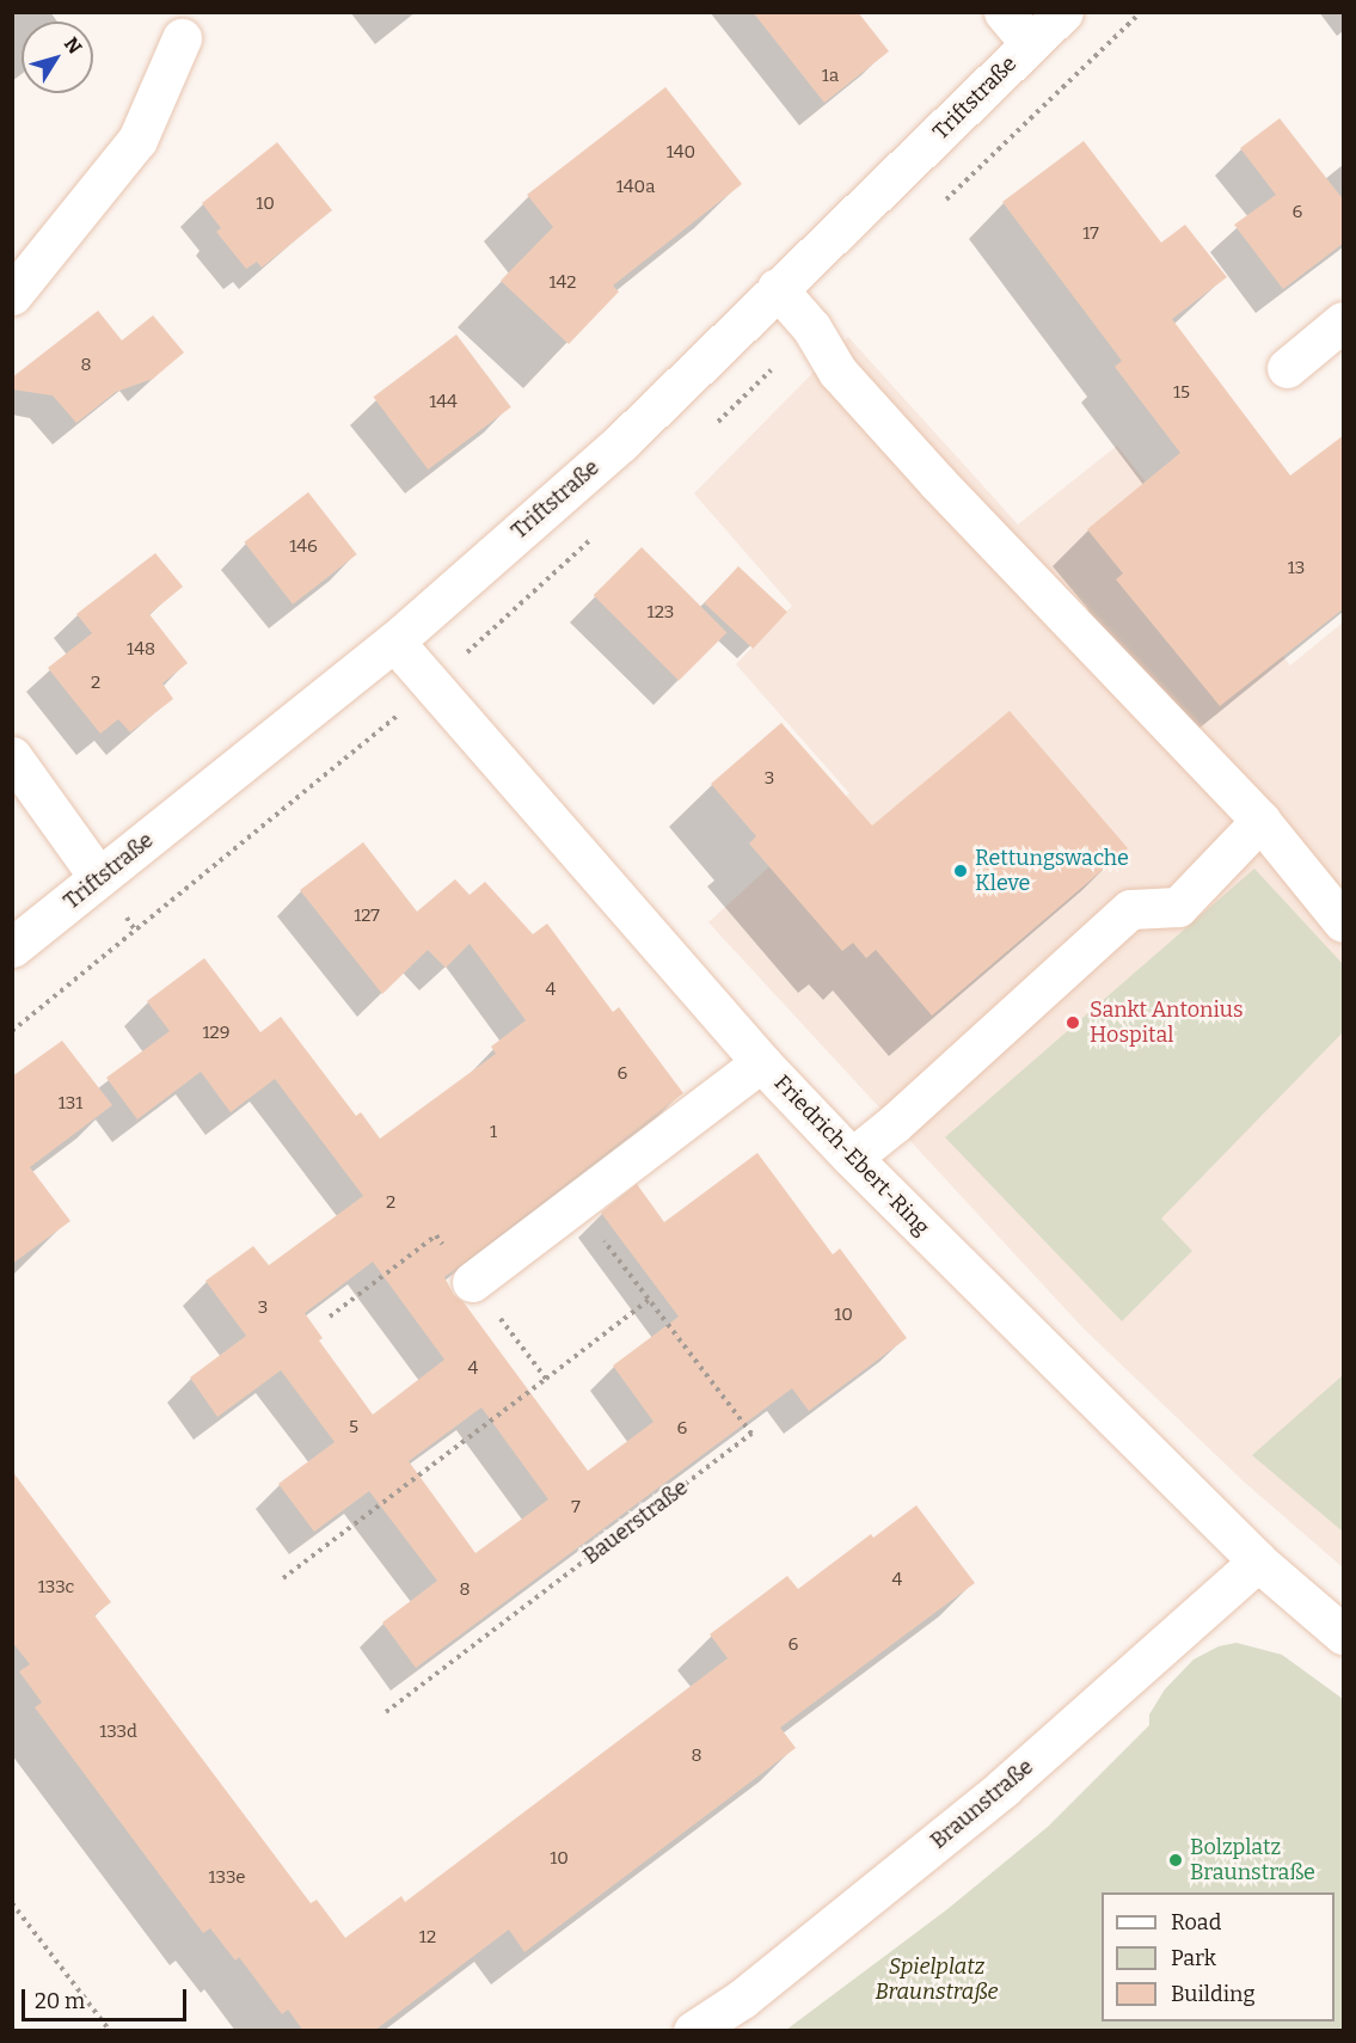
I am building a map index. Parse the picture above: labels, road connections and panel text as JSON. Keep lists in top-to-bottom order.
{
  "streets": {
    "street": ["Triftstraße", "Friedrich-Ebert-Ring", "Braunstraße"],
    "path": ["Bauerstraße"]
  },
  "crossings": [
    ["Triftstraße", "Friedrich-Ebert-Ring"],
    ["Friedrich-Ebert-Ring", "Braunstraße"]
  ],
  "parks": ["Spielplatz Braunstraße"],
  "places": ["Rettungswache Kleve", "Sankt Antonius Hospital", "Bolzplatz Braunstraße"],
  "house_numbers": [
    "1a",
    "140",
    "140a",
    "10",
    "6",
    "17",
    "142",
    "8",
    "15",
    "144",
    "146",
    "13",
    "123",
    "148",
    "2",
    "3",
    "127",
    "4",
    "129",
    "6",
    "131",
    "1",
    "2",
    "3",
    "10",
    "4",
    "5",
    "6",
    "7",
    "4",
    "133c",
    "8",
    "6",
    "133d",
    "8",
    "10",
    "133e",
    "12"
  ],
  "legend": ["Road", "Park", "Building"],
  "scale_bar": "20 m",
  "north": "top right"
}
